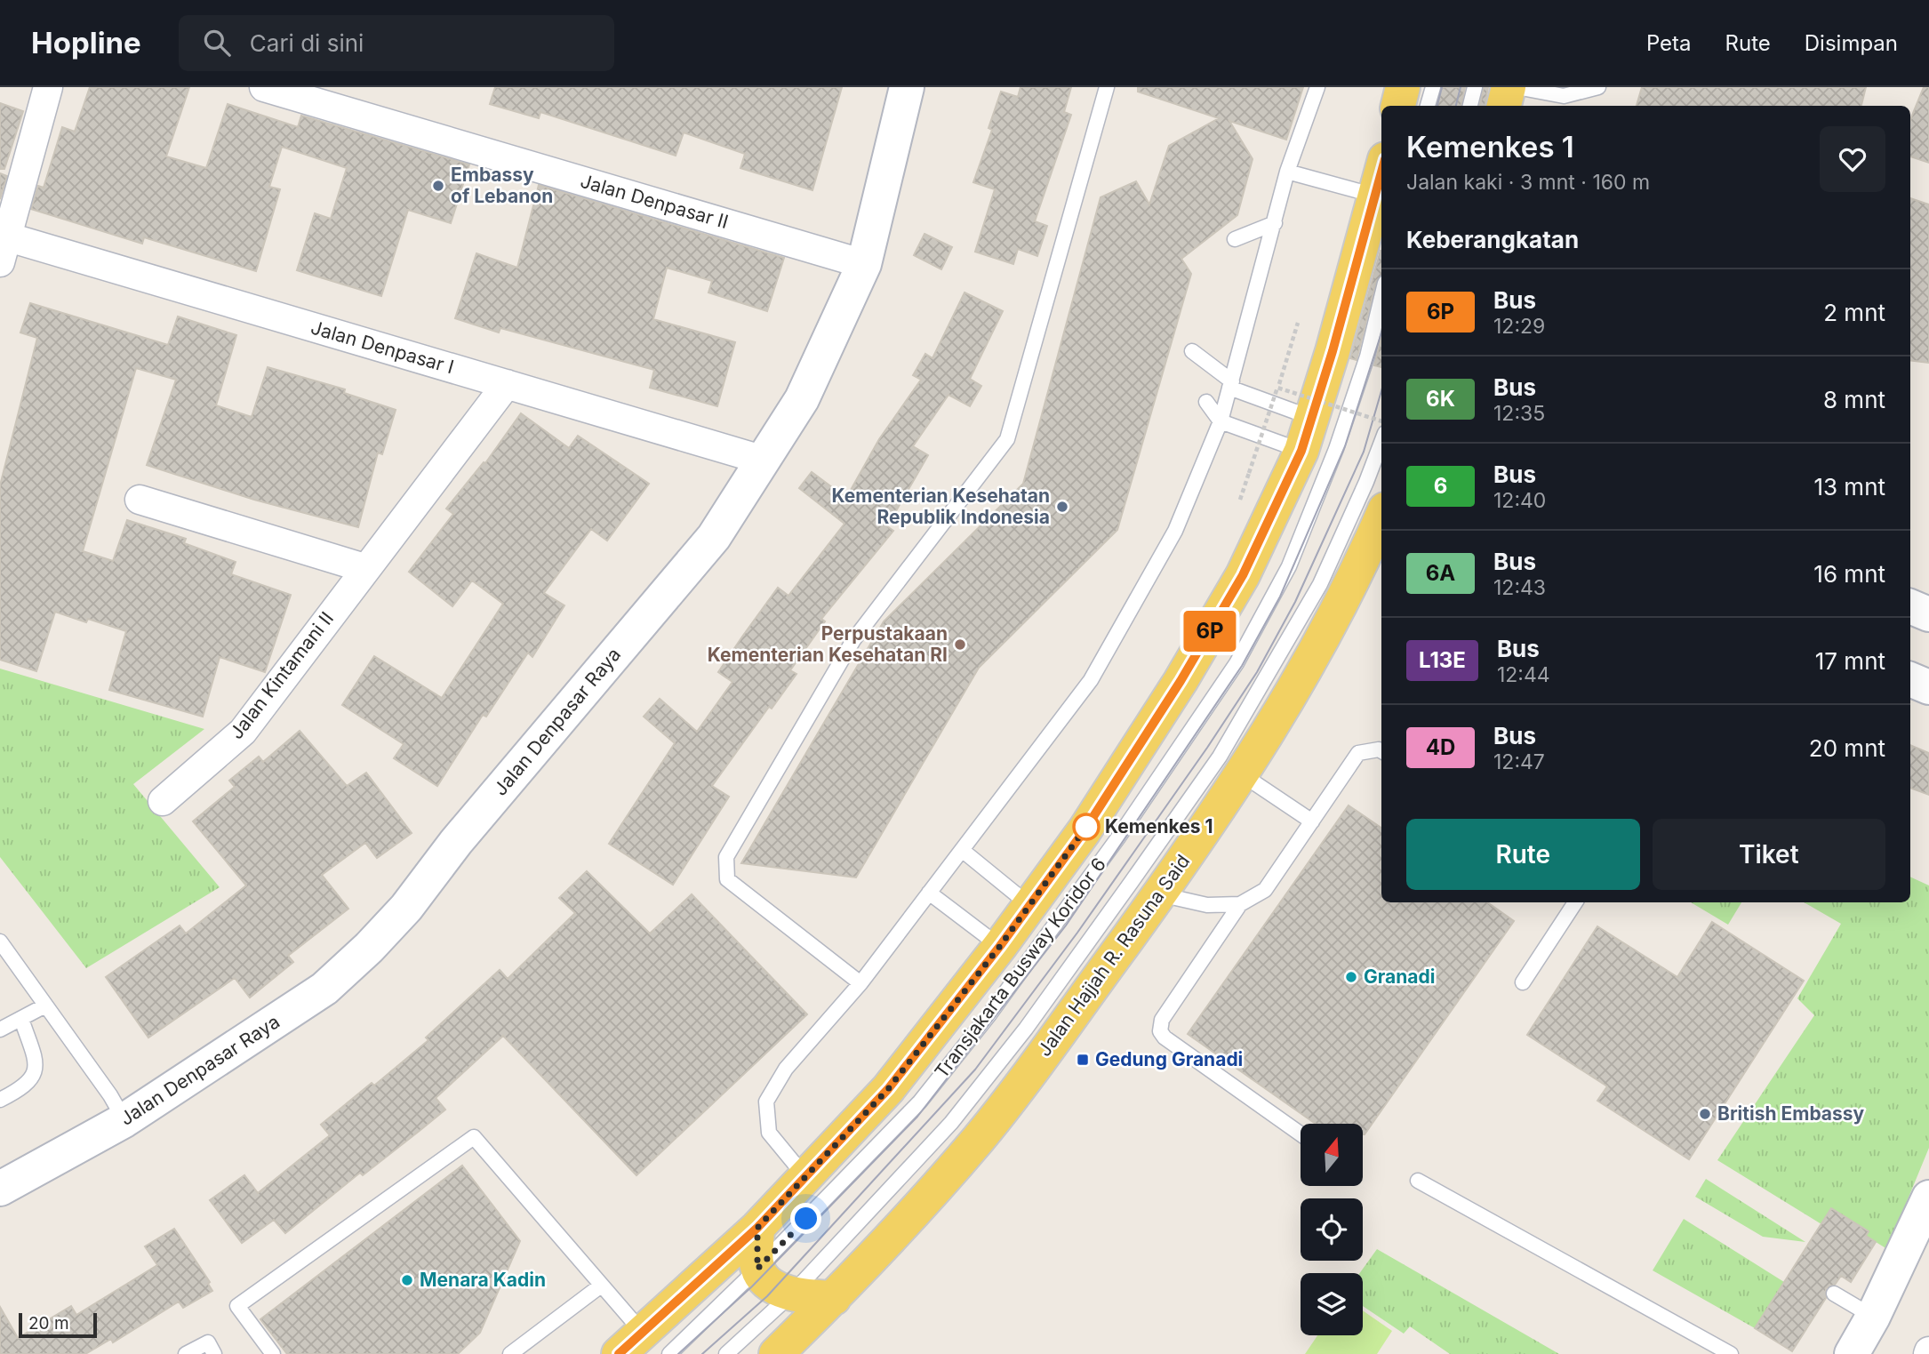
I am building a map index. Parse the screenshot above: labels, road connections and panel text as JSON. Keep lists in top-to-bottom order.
{
  "streets": {
    "main road": ["Jalan Hajjah R. Rasuna Said"],
    "street": [
      "Jalan Denpasar II",
      "Jalan Denpasar I",
      "Jalan Kintamani II",
      "Jalan Denpasar Raya"
    ],
    "lane": ["Transjakarta Busway Koridor 6"]
  },
  "crossings": [
    ["Jalan Denpasar II", "Jalan Denpasar Raya"],
    ["Jalan Denpasar I", "Jalan Kintamani II"],
    ["Jalan Denpasar I", "Jalan Denpasar Raya"]
  ],
  "places": {
    "other": [
      "Embassy of Lebanon",
      "Kementerian Kesehatan Republik Indonesia",
      "Perpustakaan Kementerian Kesehatan RI",
      "Kemenkes 1",
      "Granadi",
      "British Embassy",
      "Menara Kadin"
    ],
    "transit": ["Gedung Granadi"]
  },
  "lines": ["bus line 6P"],
  "scale_bar": "20 m",
  "north": "top",
  "page": {
    "header": "Hopline",
    "search": "Cari di sini",
    "nav": ["Peta", "Rute", "Disimpan"],
    "on_map": "6P",
    "heading": [
      ["Kemenkes 1", "Jalan kaki · 3 mnt · 160 m"],
      "Keberangkatan"
    ],
    "list": [
      {
        "mark": "6P",
        "name": "Bus",
        "note": "12:29",
        "value": "2 mnt"
      },
      {
        "mark": "6K",
        "name": "Bus",
        "note": "12:35",
        "value": "8 mnt"
      },
      {
        "mark": "6",
        "name": "Bus",
        "note": "12:40",
        "value": "13 mnt"
      },
      {
        "mark": "6A",
        "name": "Bus",
        "note": "12:43",
        "value": "16 mnt"
      },
      {
        "mark": "L13E",
        "name": "Bus",
        "note": "12:44",
        "value": "17 mnt"
      },
      {
        "mark": "4D",
        "name": "Bus",
        "note": "12:47",
        "value": "20 mnt"
      }
    ],
    "buttons": ["Rute", "Tiket"],
    "scale": "20 m"
  }
}
